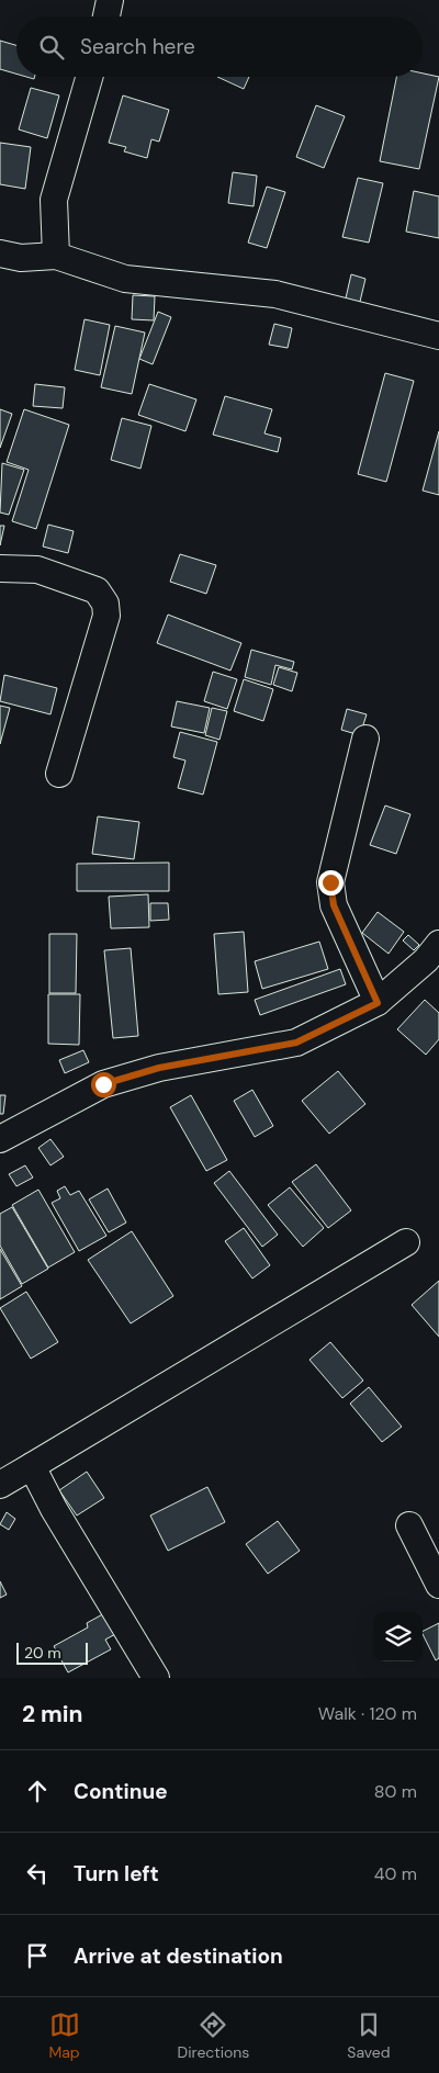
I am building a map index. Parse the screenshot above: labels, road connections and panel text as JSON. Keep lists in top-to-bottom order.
{
  "scale_bar": "20 m",
  "page": {
    "search": "Search here",
    "scale": "20 m",
    "heading": ["2 min", "Walk · 120 m"],
    "list": [
      ["Continue", "80 m"],
      ["Turn left", "40 m"],
      "Arrive at destination"
    ],
    "nav": ["Map", "Directions", "Saved"]
  }
}
